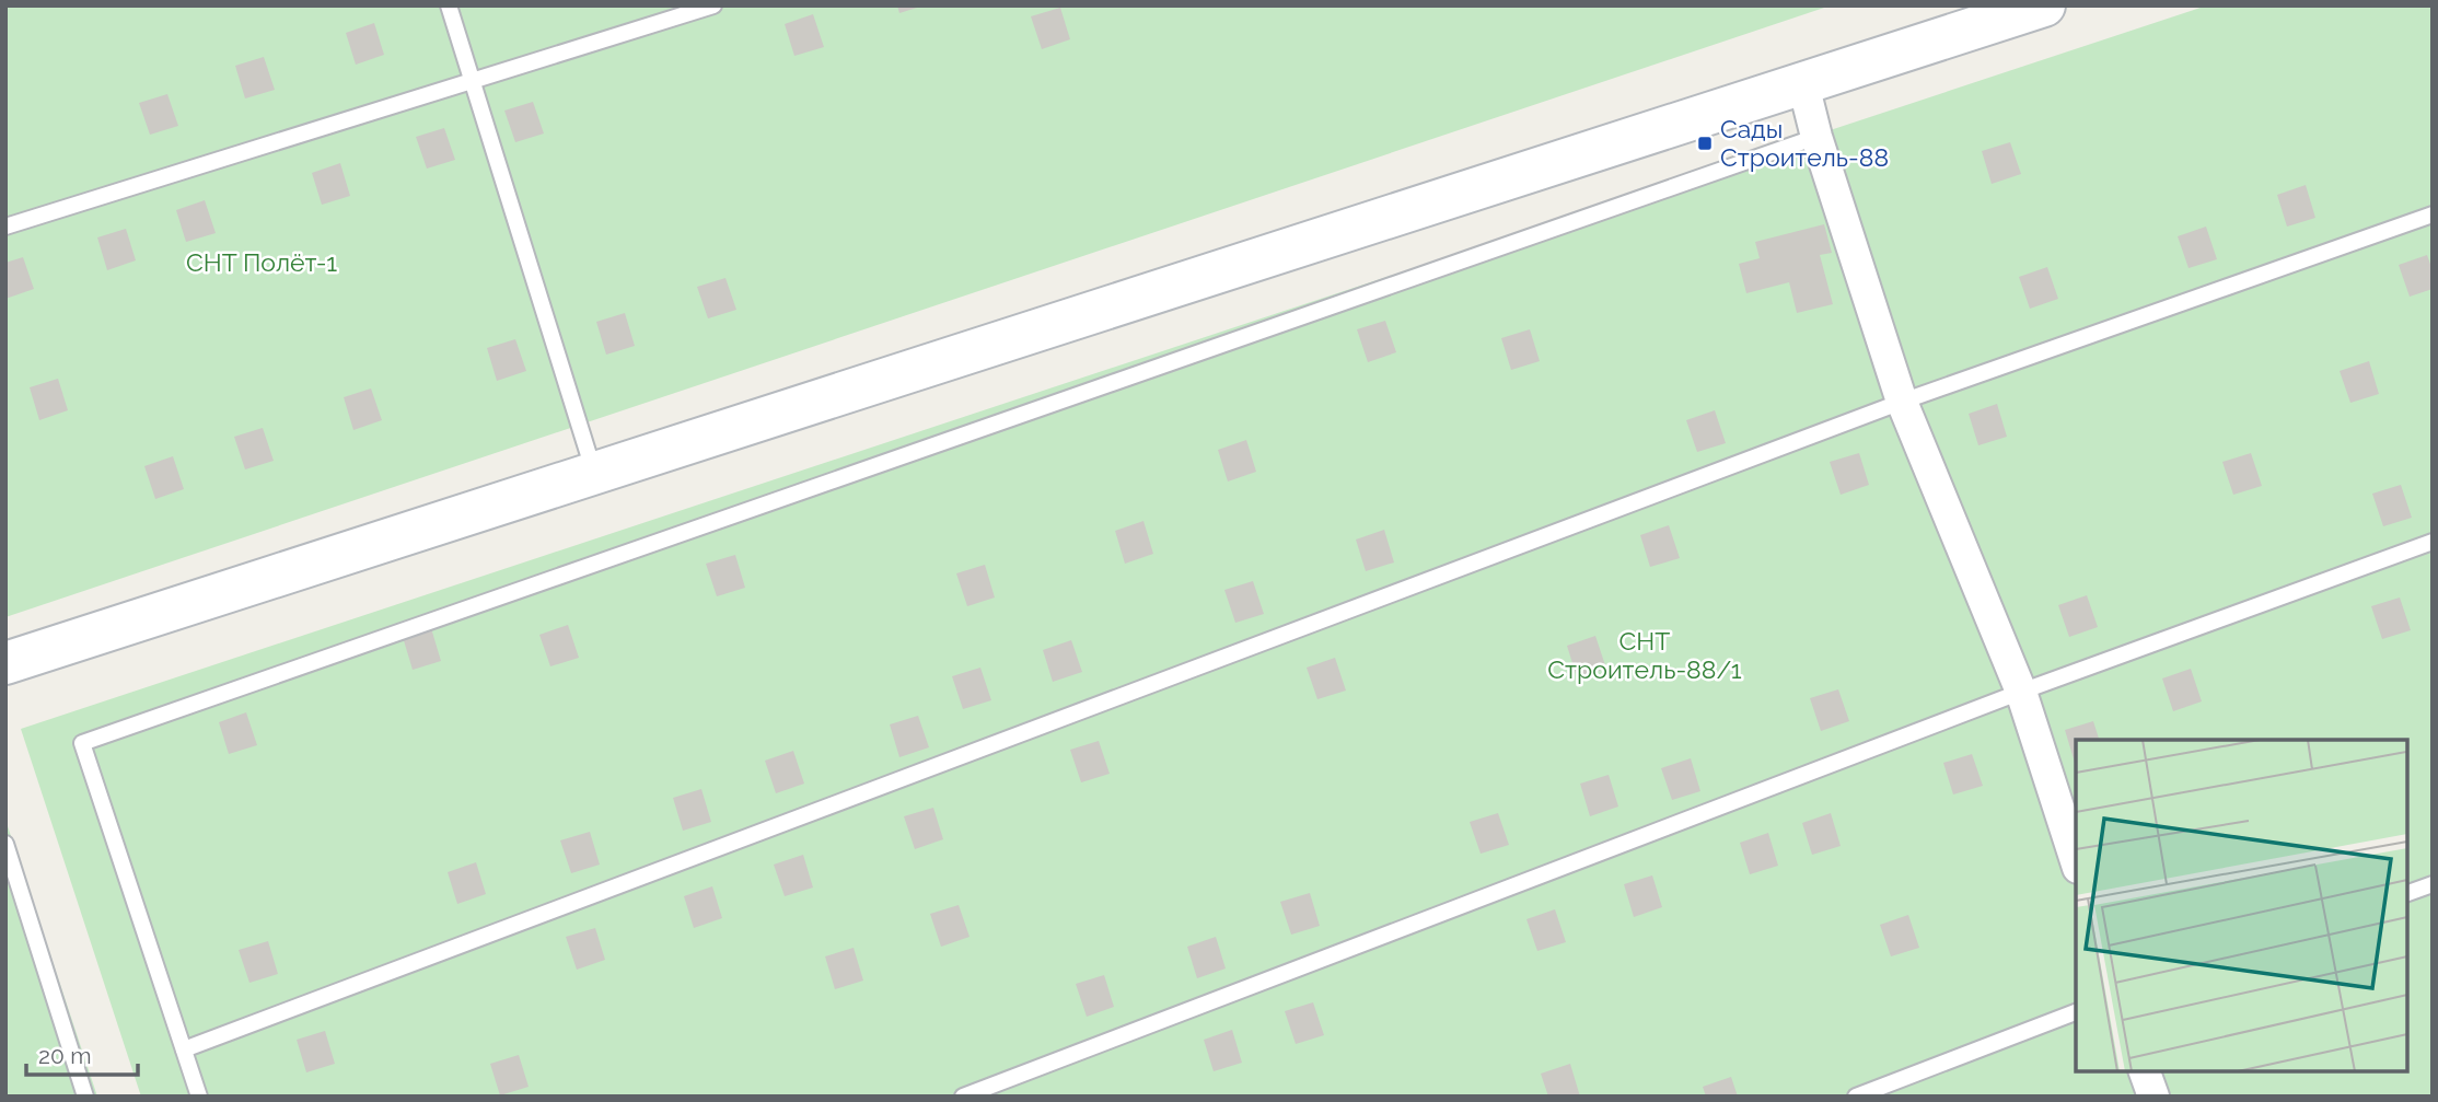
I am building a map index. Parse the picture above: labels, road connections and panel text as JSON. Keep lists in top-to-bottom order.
{
  "parks": ["СНТ Полёт-1", "СНТ Строитель-88/1"],
  "places": {
    "transit": ["Сады Строитель-88"]
  },
  "scale_bar": "20 m"
}
